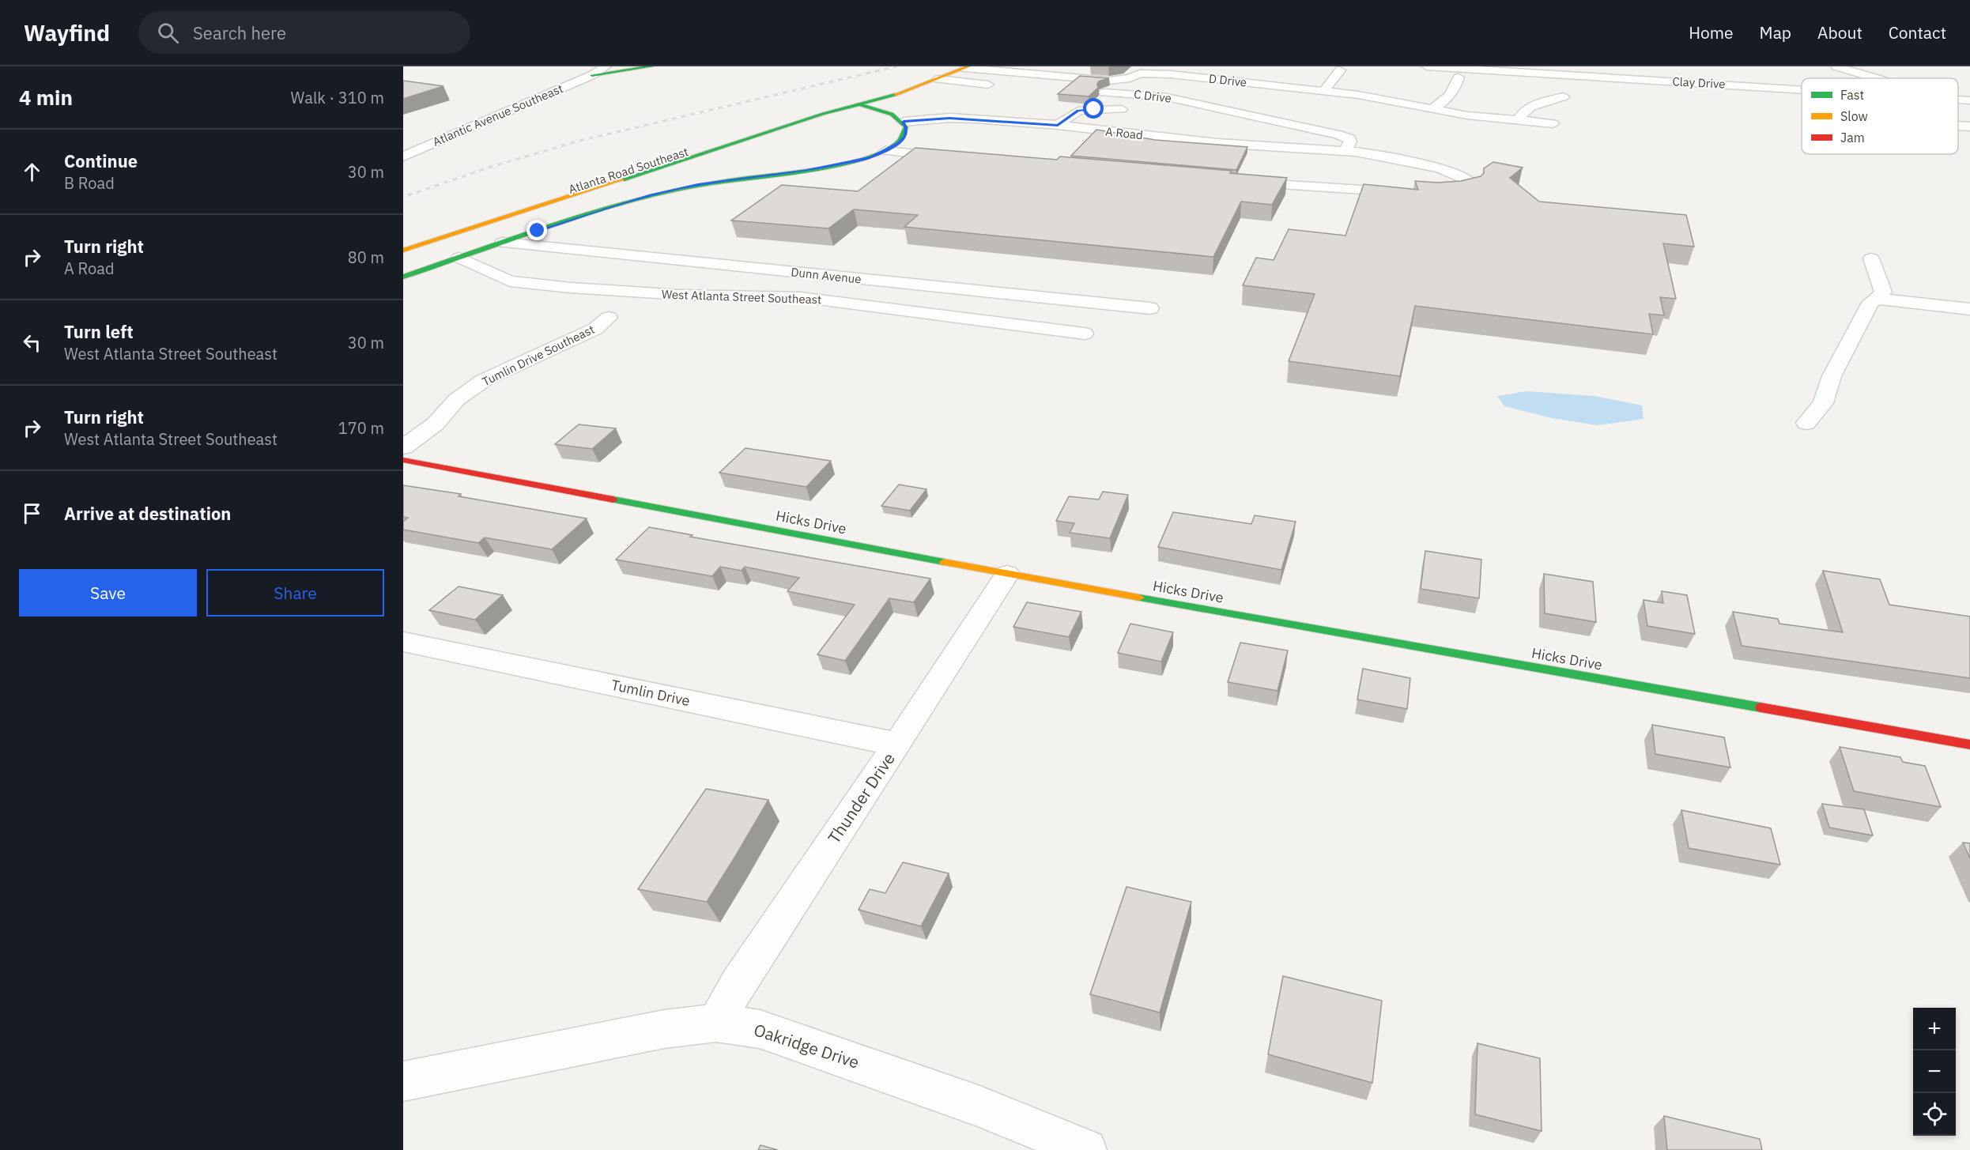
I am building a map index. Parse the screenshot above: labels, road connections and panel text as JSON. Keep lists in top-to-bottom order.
{
  "streets": {
    "street": [
      "D Drive",
      "Clay Drive",
      "C Drive",
      "Atlantic Avenue Southeast",
      "A Road",
      "Atlanta Road Southeast",
      "Dunn Avenue",
      "West Atlanta Street Southeast",
      "Tumlin Drive Southeast",
      "Hicks Drive",
      "Tumlin Drive",
      "Thunder Drive",
      "Oakridge Drive"
    ]
  },
  "crossings": [
    ["D Drive", "C Drive"],
    ["D Drive", "Atlanta Road Southeast"],
    ["C Drive", "A Road"],
    ["Hicks Drive", "Thunder Drive"],
    ["Tumlin Drive", "Thunder Drive"],
    ["Thunder Drive", "Oakridge Drive"]
  ],
  "legend": ["Fast", "Slow", "Jam"],
  "page": {
    "header": "Wayfind",
    "search": "Search here",
    "nav": [
      "Home",
      "Map",
      "About",
      "Contact"
    ],
    "heading": ["4 min", "Walk · 310 m"],
    "list": [
      ["Continue", "B Road", "30 m"],
      ["Turn right", "A Road", "80 m"],
      ["Turn left", "West Atlanta Street Southeast", "30 m"],
      ["Turn right", "West Atlanta Street Southeast", "170 m"],
      "Arrive at destination"
    ],
    "buttons": ["Save", "Share"],
    "map_buttons": ["+", "−"]
  }
}
